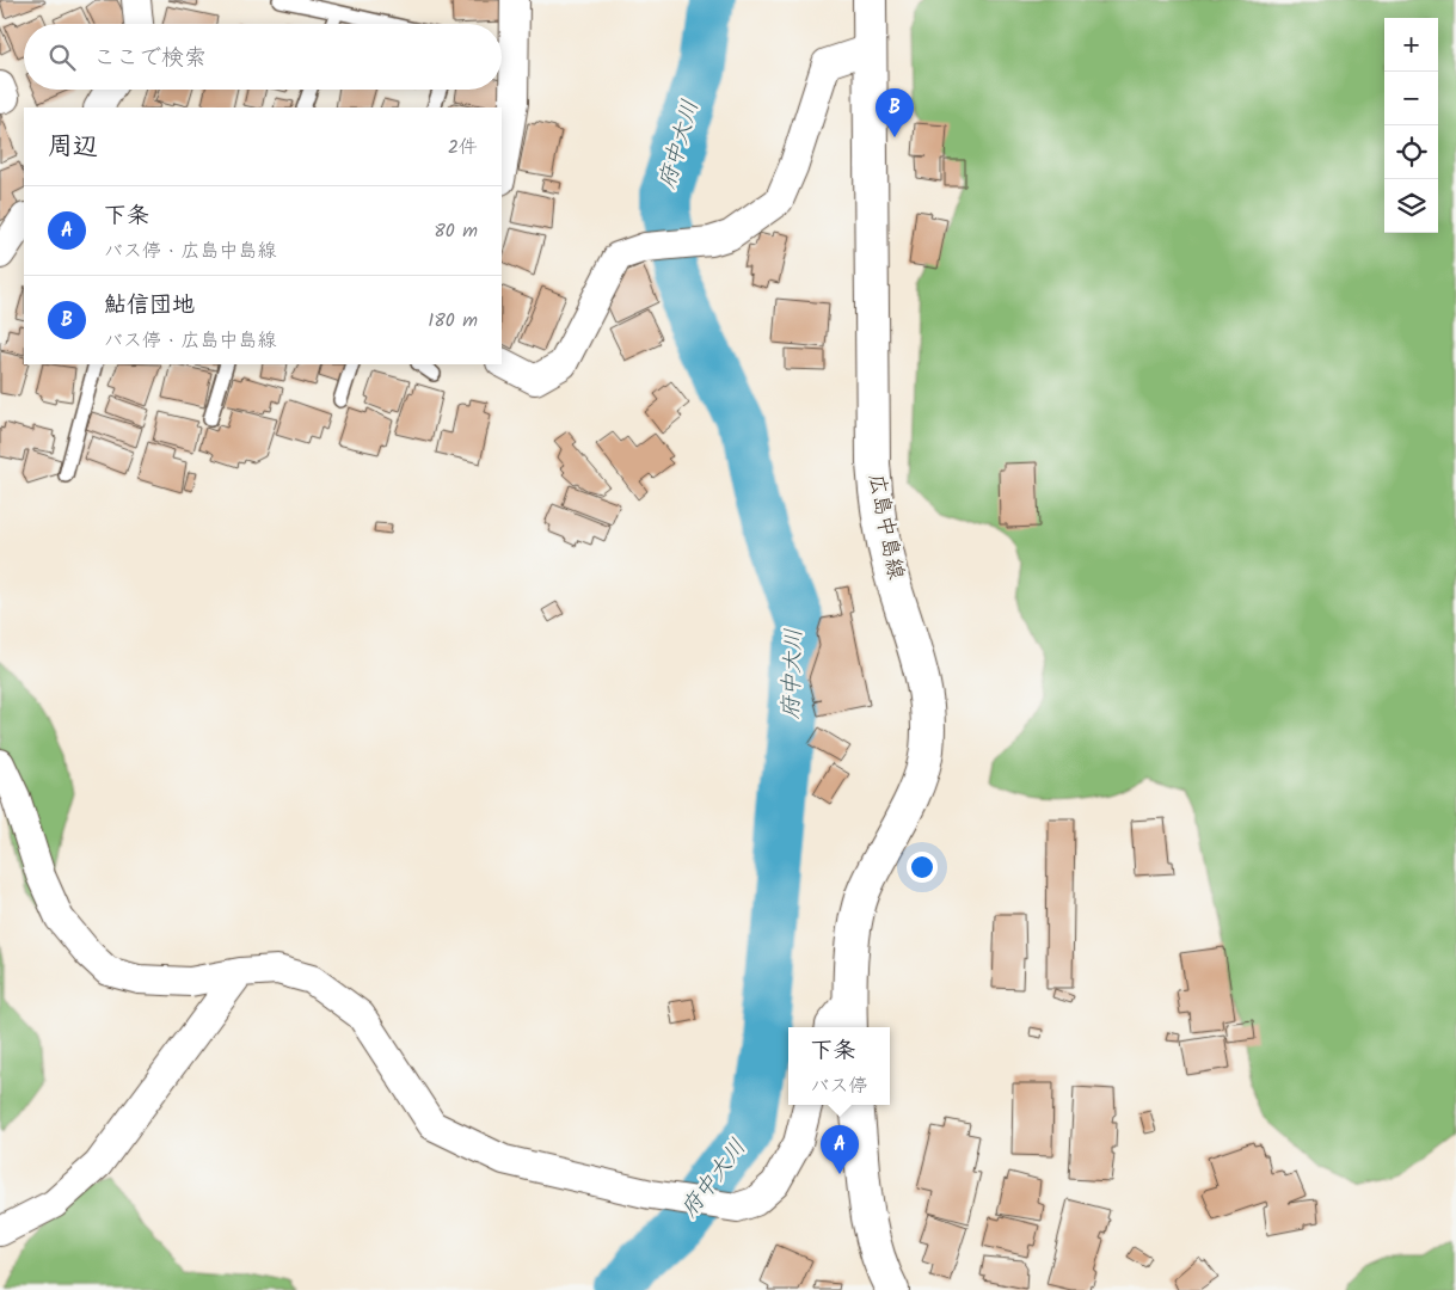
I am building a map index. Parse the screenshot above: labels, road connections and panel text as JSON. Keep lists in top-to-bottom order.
{
  "streets": {
    "main road": ["広島中島線"]
  },
  "water": ["府中大川"],
  "page": {
    "map_buttons": ["+", "−"],
    "search": "ここで検索",
    "pins": ["B", "A"],
    "heading": ["周辺", "2件"],
    "list": [
      {
        "mark": "A",
        "name": "下条",
        "note": "バス停 · 広島中島線",
        "value": "80 m"
      },
      {
        "mark": "B",
        "name": "鮎信団地",
        "note": "バス停 · 広島中島線",
        "value": "180 m"
      }
    ],
    "popup": ["下条", "バス停"]
  }
}
